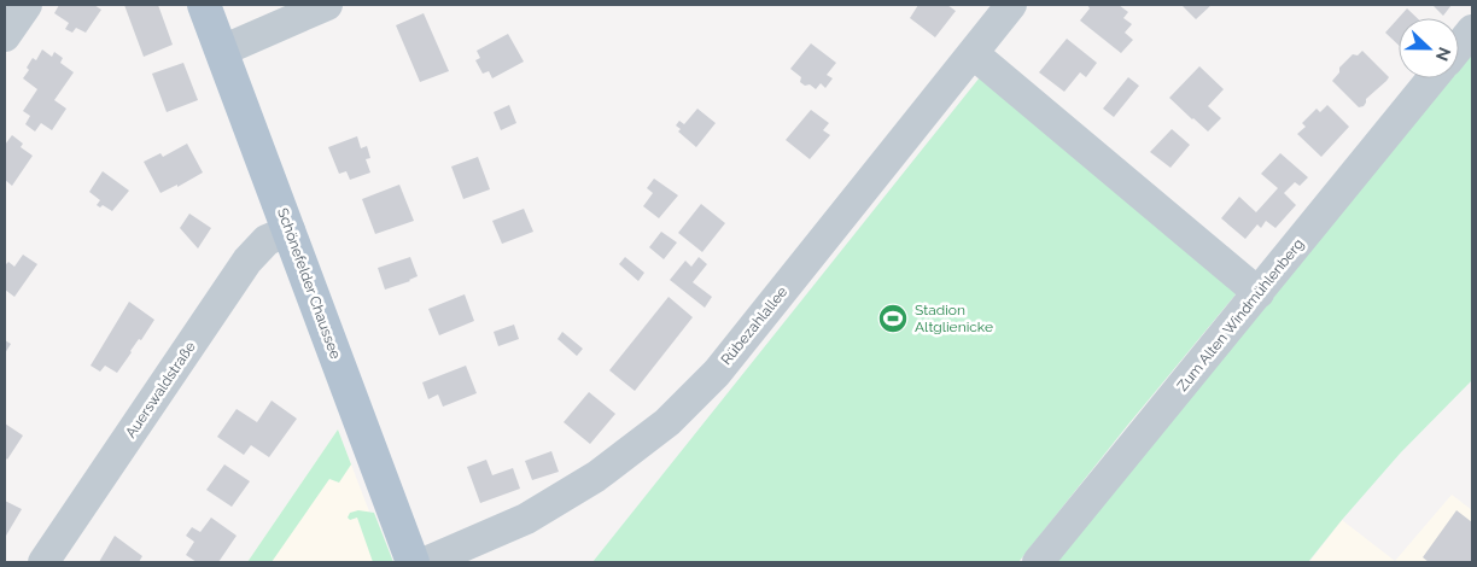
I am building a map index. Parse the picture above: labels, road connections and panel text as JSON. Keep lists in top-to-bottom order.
{
  "streets": {
    "main road": ["Schönefelder Chaussee"],
    "street": ["Zum Alten Windmühlenberg", "Rübezahlallee", "Auerswaldstraße"]
  },
  "crossings": [
    ["Schönefelder Chaussee", "Auerswaldstraße"]
  ],
  "places": {
    "sports": ["Stadion Altglienicke"]
  },
  "north": "right"
}
